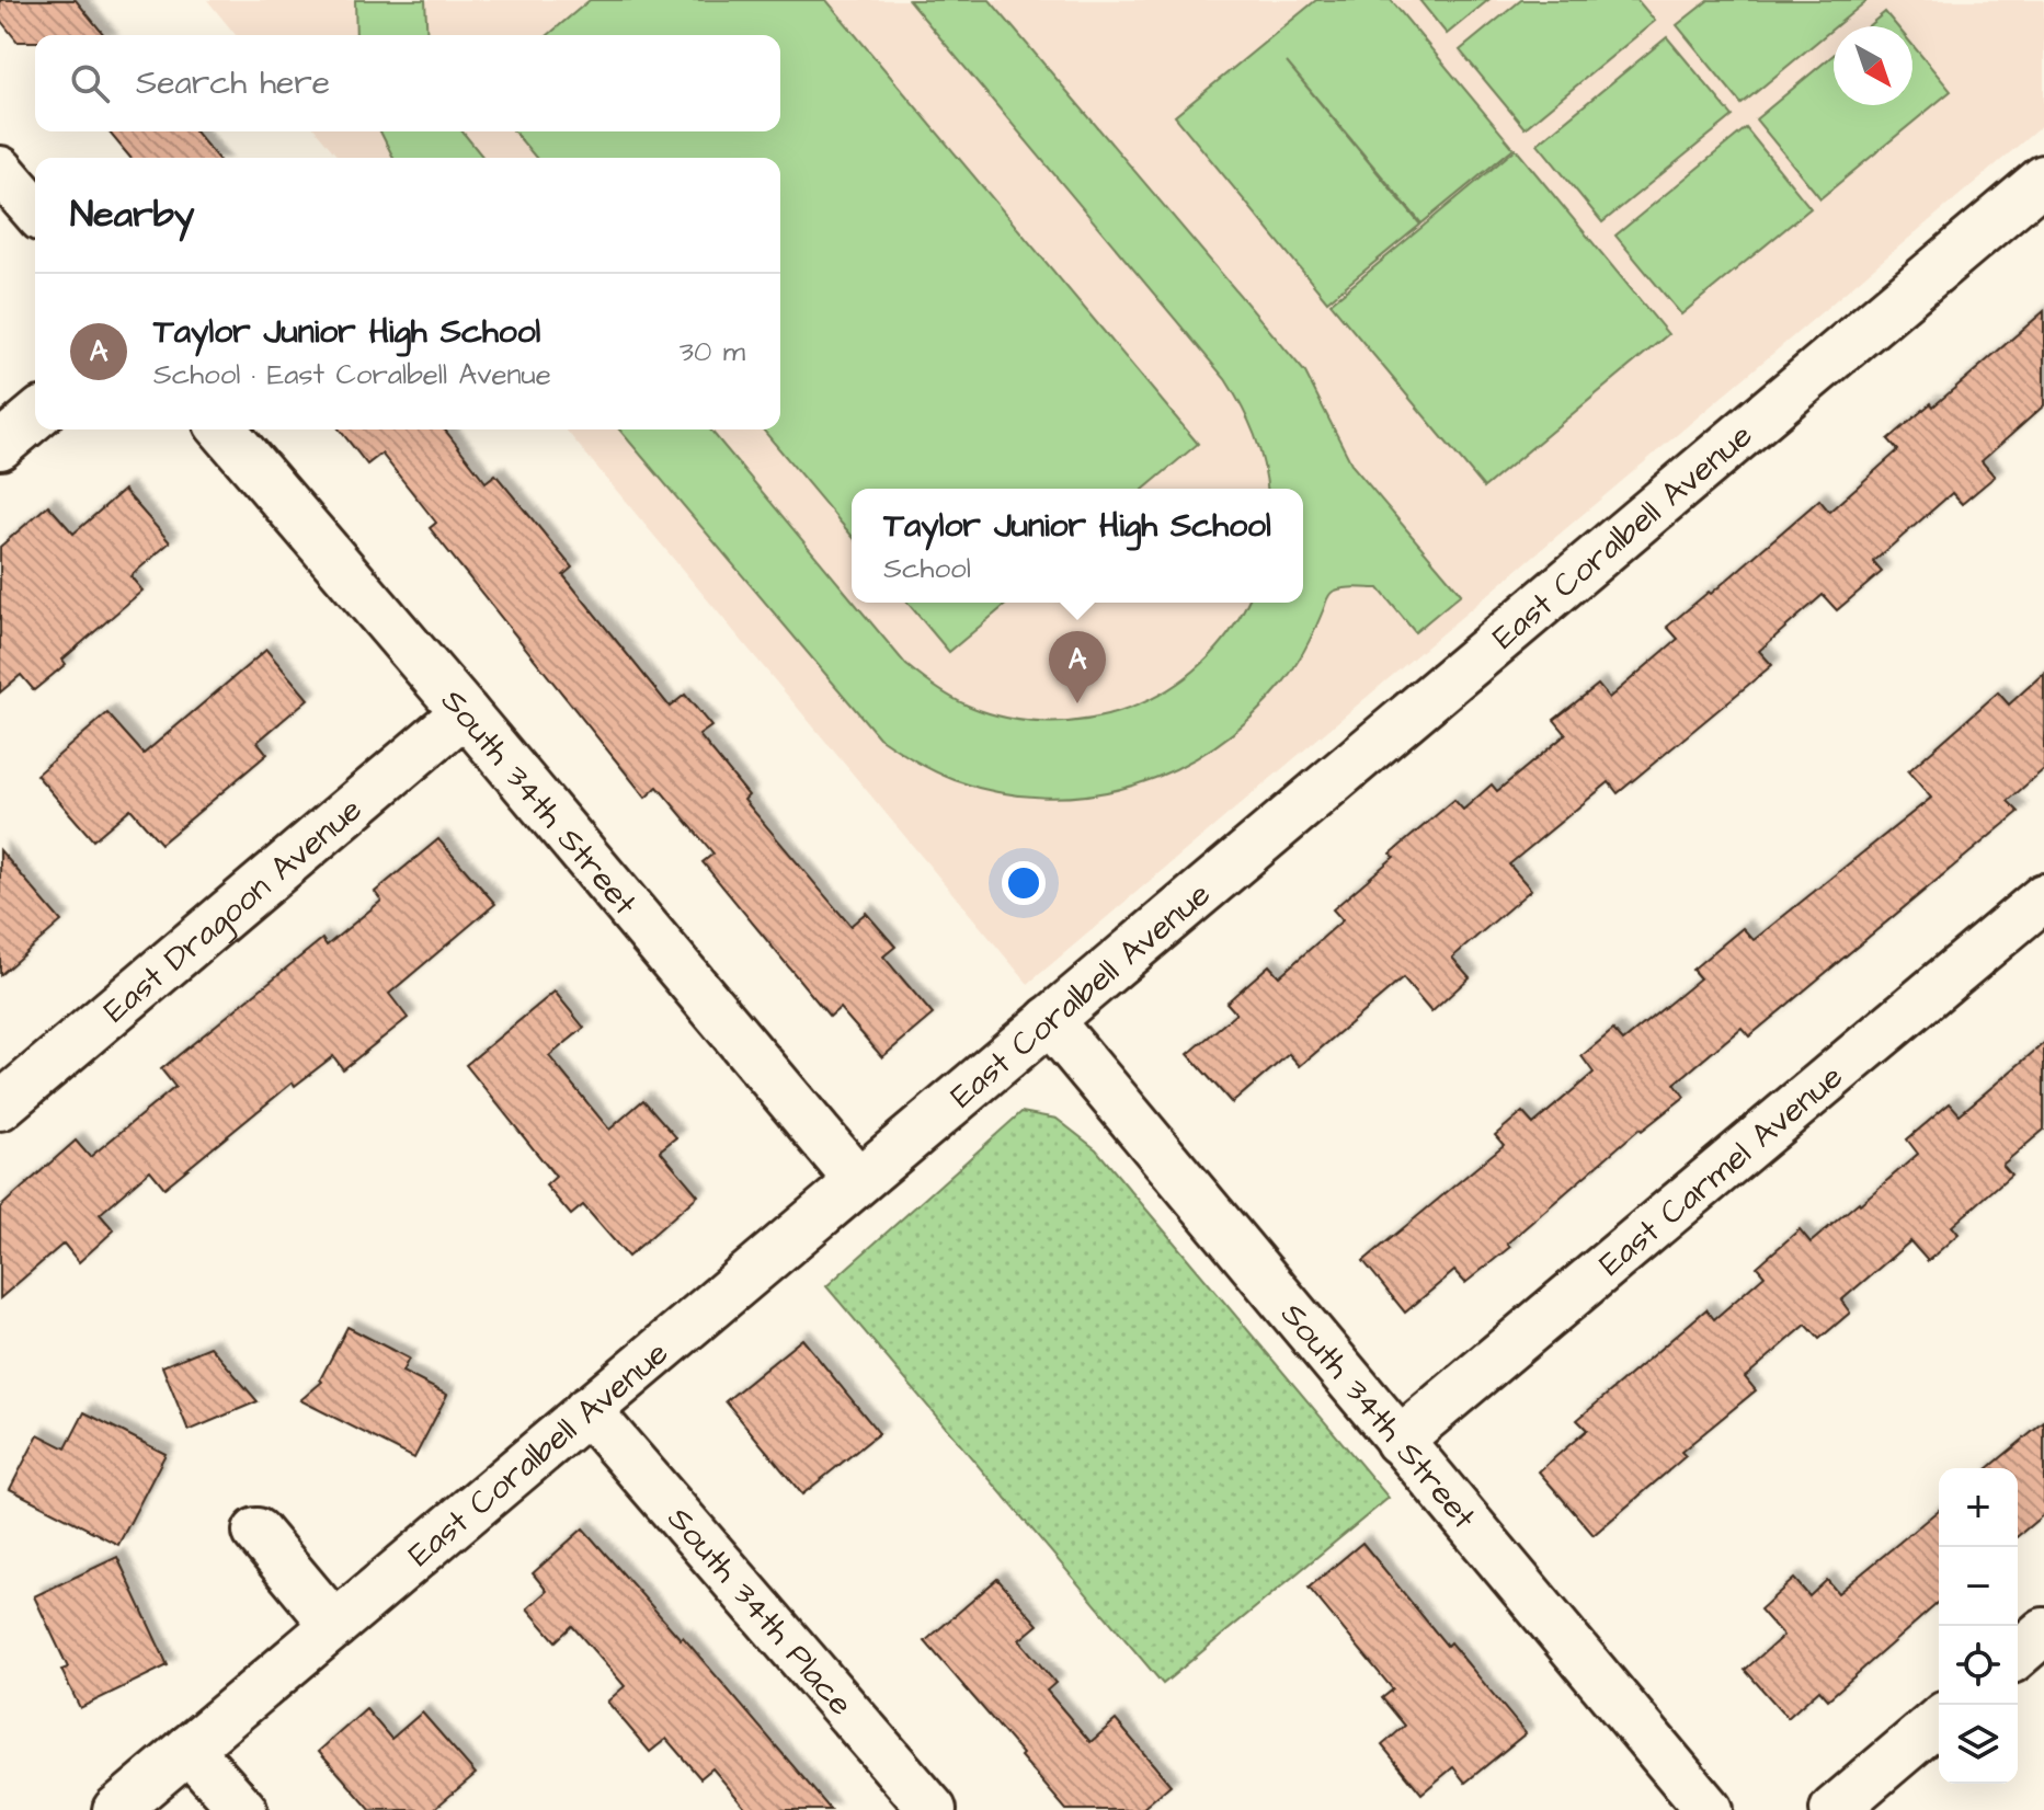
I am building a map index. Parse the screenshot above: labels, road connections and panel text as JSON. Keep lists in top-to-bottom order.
{
  "streets": {
    "street": [
      "East Coralbell Avenue",
      "South 34th Street",
      "East Dragoon Avenue",
      "East Carmel Avenue",
      "South 34th Place"
    ]
  },
  "crossings": [
    ["East Coralbell Avenue", "South 34th Street"],
    ["East Coralbell Avenue", "South 34th Place"],
    ["South 34th Street", "East Dragoon Avenue"],
    ["South 34th Street", "East Carmel Avenue"]
  ],
  "north": "bottom right",
  "page": {
    "search": "Search here",
    "heading": "Nearby",
    "list": [
      {
        "mark": "A",
        "name": "Taylor Junior High School",
        "note": "School · East Coralbell Avenue",
        "value": "30 m"
      }
    ],
    "popup": ["Taylor Junior High School", "School"],
    "pins": "A",
    "map_buttons": ["+", "−"]
  }
}
